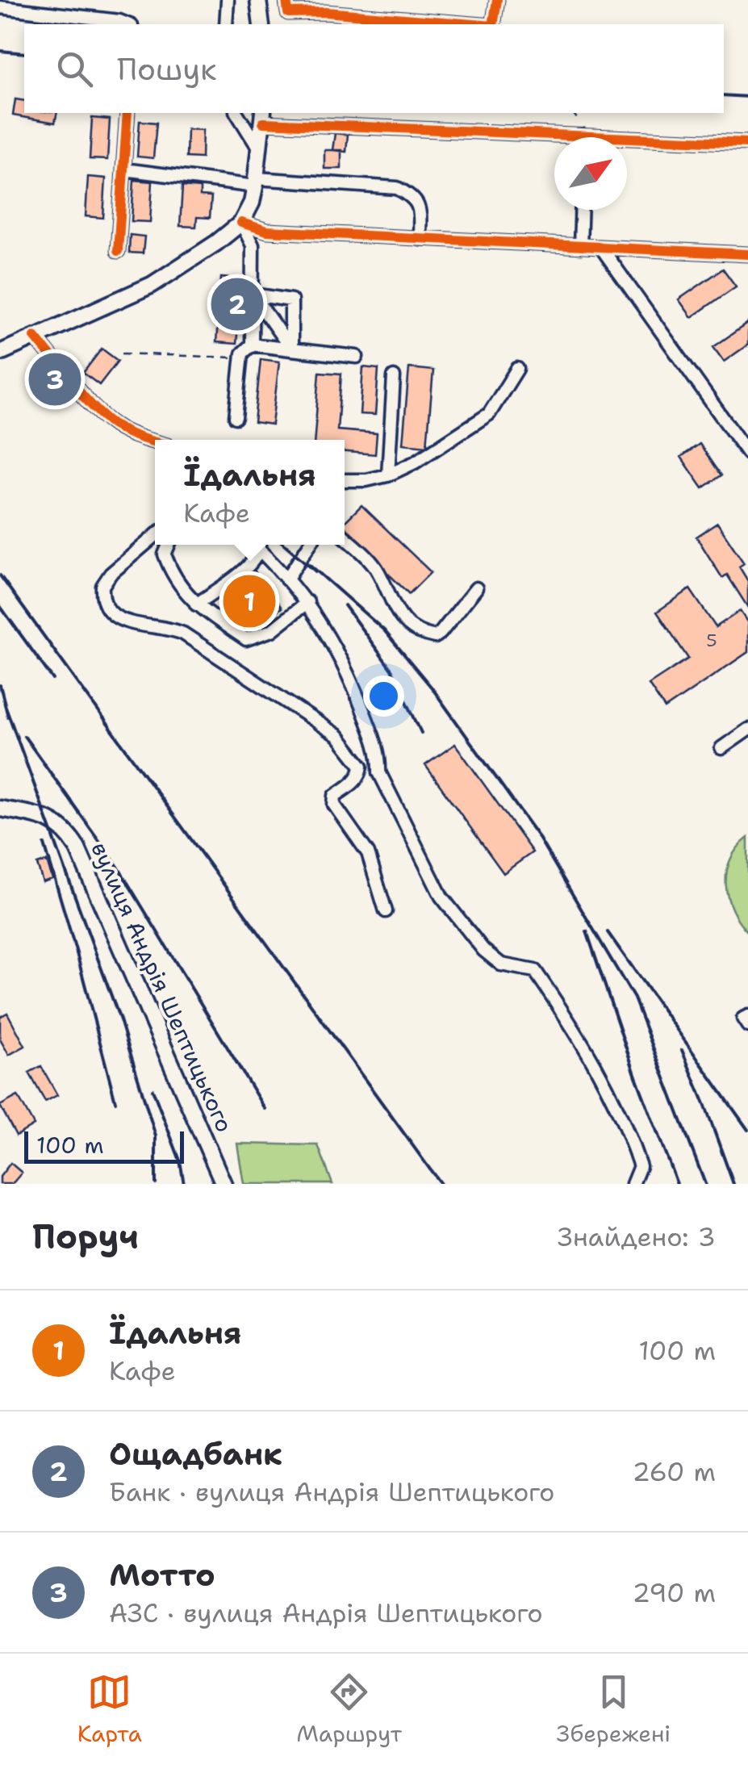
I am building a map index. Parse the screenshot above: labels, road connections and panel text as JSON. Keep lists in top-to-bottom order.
{
  "streets": {
    "main road": ["вулиця Андрія Шептицького"]
  },
  "house_numbers": ["5"],
  "scale_bar": "100 m",
  "north": "top right",
  "page": {
    "search": "Пошук",
    "pins": ["2", "3", "1"],
    "popup": ["Їдальня", "Кафе"],
    "scale": "100 m",
    "heading": ["Поруч", "Знайдено: 3"],
    "list": [
      {
        "mark": "1",
        "name": "Їдальня",
        "note": "Кафе",
        "value": "100 m"
      },
      {
        "mark": "2",
        "name": "Ощадбанк",
        "note": "Банк · вулиця Андрія Шептицького",
        "value": "260 m"
      },
      {
        "mark": "3",
        "name": "Мотто",
        "note": "АЗС · вулиця Андрія Шептицького",
        "value": "290 m"
      }
    ],
    "nav": ["Карта", "Маршрут", "Збережені"]
  }
}
